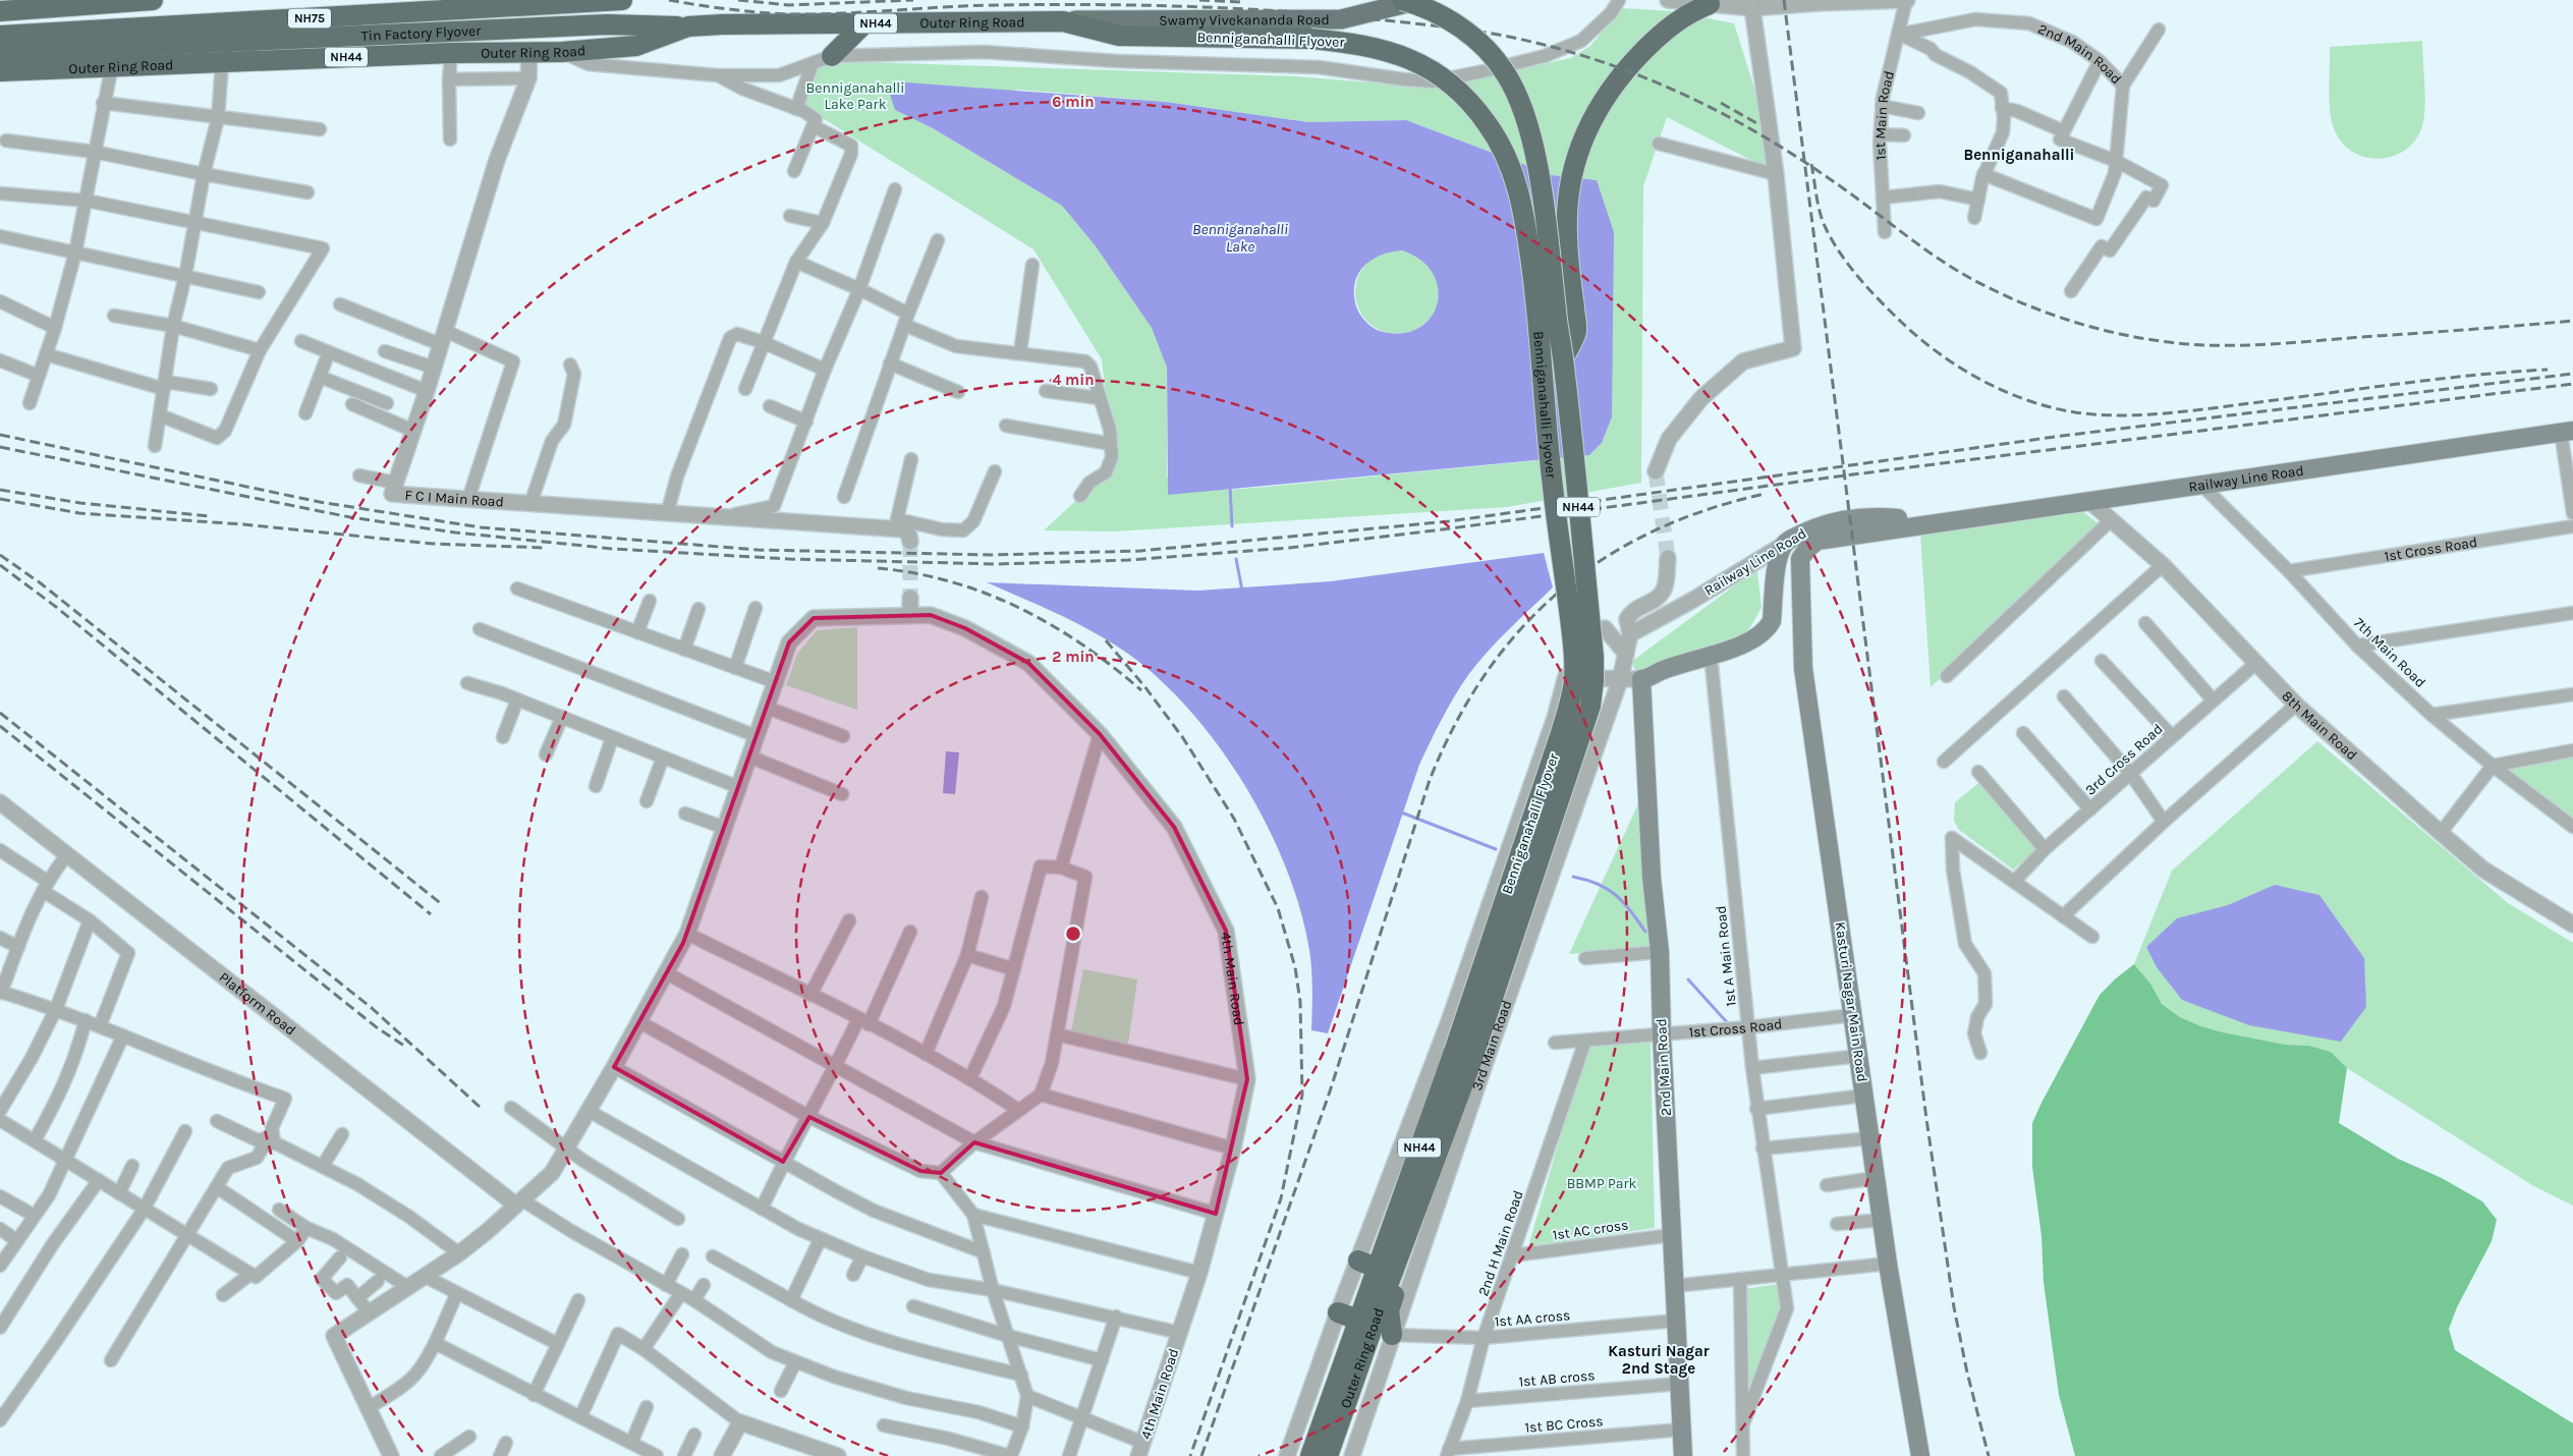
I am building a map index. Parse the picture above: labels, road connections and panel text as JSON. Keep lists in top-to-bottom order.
{
  "streets": {
    "highway": [
      "NH75",
      "Outer Ring Road",
      "NH44",
      "Tin Factory Flyover",
      "Benniganahalli Flyover"
    ],
    "main road": [
      "Swamy Vivekananda Road",
      "2nd Main Road",
      "Railway Line Road",
      "Kasturi Nagar Main Road"
    ],
    "street": [
      "1st Main Road",
      "F C I Main Road",
      "1st Cross Road",
      "7th Main Road",
      "8th Main Road",
      "3rd Cross Road",
      "1st A Main Road",
      "4th Main Road",
      "Platform Road",
      "3rd Main Road",
      "1st AC cross",
      "2nd H Main Road",
      "1st AA cross",
      "1st AB cross",
      "1st BC Cross"
    ]
  },
  "crossings": [
    ["Swamy Vivekananda Road", "Outer Ring Road"],
    ["Swamy Vivekananda Road", "Benniganahalli Flyover"],
    ["Outer Ring Road", "Tin Factory Flyover"],
    ["Outer Ring Road", "Benniganahalli Flyover"],
    ["Outer Ring Road", "F C I Main Road"],
    ["2nd Main Road", "1st Main Road"],
    ["2nd Main Road", "1st Cross Road"],
    ["2nd Main Road", "1st AC cross"],
    ["2nd Main Road", "1st AA cross"],
    ["2nd Main Road", "1st AB cross"],
    ["2nd Main Road", "1st BC Cross"],
    ["Railway Line Road", "7th Main Road"],
    ["Railway Line Road", "8th Main Road"],
    ["Railway Line Road", "Kasturi Nagar Main Road"],
    ["Railway Line Road", "3rd Main Road"],
    ["1st Cross Road", "7th Main Road"],
    ["1st Cross Road", "1st A Main Road"],
    ["1st Cross Road", "Kasturi Nagar Main Road"],
    ["1st Cross Road", "2nd H Main Road"],
    ["8th Main Road", "3rd Cross Road"],
    ["4th Main Road", "Platform Road"],
    ["3rd Main Road", "1st AA cross"],
    ["1st AC cross", "2nd H Main Road"],
    ["2nd H Main Road", "1st AA cross"],
    ["2nd H Main Road", "1st AB cross"],
    ["2nd H Main Road", "1st BC Cross"]
  ],
  "districts": ["Benniganahalli", "Kasturi Nagar 2nd Stage"],
  "water": ["Benniganahalli Lake"],
  "parks": ["Benniganahalli Lake Park", "BBMP Park"],
  "rings": ["6 min", "4 min", "2 min"]
}
